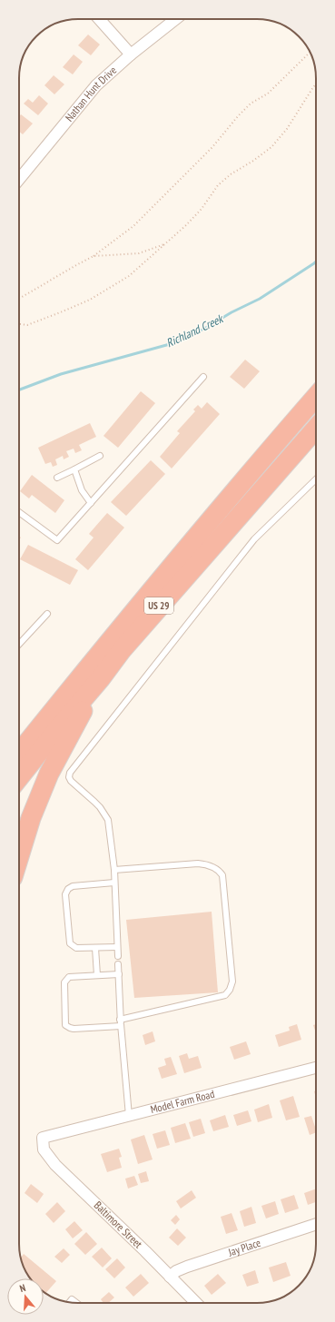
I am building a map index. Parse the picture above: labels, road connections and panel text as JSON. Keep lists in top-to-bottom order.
{
  "streets": {
    "highway": ["US 29"],
    "street": [
      "Nathan Hunt Drive",
      "Model Farm Road",
      "Baltimore Street",
      "Jay Place"
    ]
  },
  "crossings": [
    ["Model Farm Road", "Baltimore Street"],
    ["Baltimore Street", "Jay Place"]
  ],
  "water": ["Richland Creek"],
  "north": "top"
}
